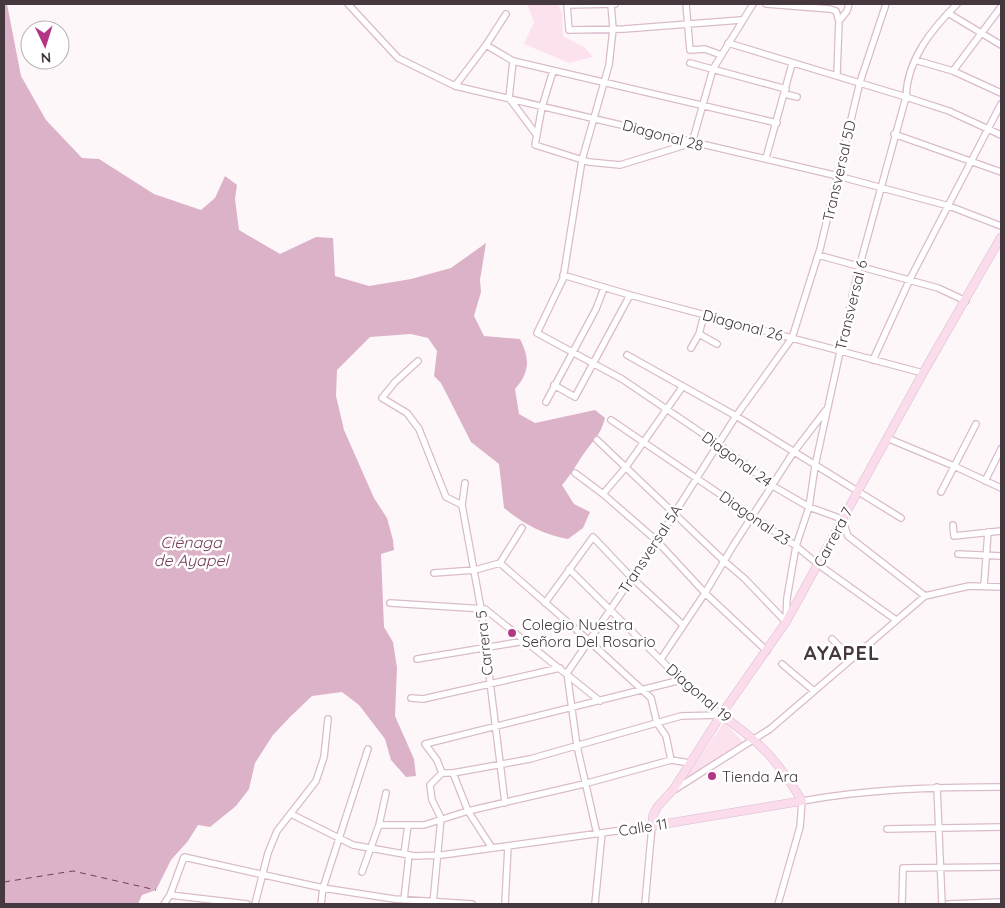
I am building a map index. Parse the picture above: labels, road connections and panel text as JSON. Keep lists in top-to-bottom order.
{
  "streets": {
    "main road": ["Carrera 7", "Diagonal 19", "Calle 11"],
    "street": [
      "Diagonal 28",
      "Transversal 5D",
      "Transversal 6",
      "Diagonal 26",
      "Diagonal 24",
      "Diagonal 23",
      "Transversal 5A",
      "Carrera 5"
    ]
  },
  "crossings": [
    ["Diagonal 28", "Transversal 5D"],
    ["Diagonal 28", "Transversal 6"],
    ["Transversal 5D", "Diagonal 26"],
    ["Transversal 5D", "Transversal 5A"],
    ["Transversal 6", "Diagonal 26"],
    ["Transversal 6", "Diagonal 24"],
    ["Transversal 6", "Diagonal 23"],
    ["Transversal 6", "Carrera 7"],
    ["Diagonal 26", "Diagonal 24"],
    ["Diagonal 26", "Carrera 7"],
    ["Diagonal 26", "Transversal 5A"],
    ["Diagonal 24", "Carrera 7"],
    ["Diagonal 24", "Transversal 5A"],
    ["Diagonal 23", "Carrera 7"],
    ["Diagonal 23", "Transversal 5A"],
    ["Carrera 7", "Diagonal 19"],
    ["Carrera 7", "Calle 11"],
    ["Transversal 5A", "Diagonal 19"],
    ["Diagonal 19", "Calle 11"]
  ],
  "districts": ["AYAPEL"],
  "water": ["Ciénaga de Ayapel"],
  "places": ["Colegio Nuestra Señora Del Rosario", "Tienda Ara"],
  "north": "bottom"
}
